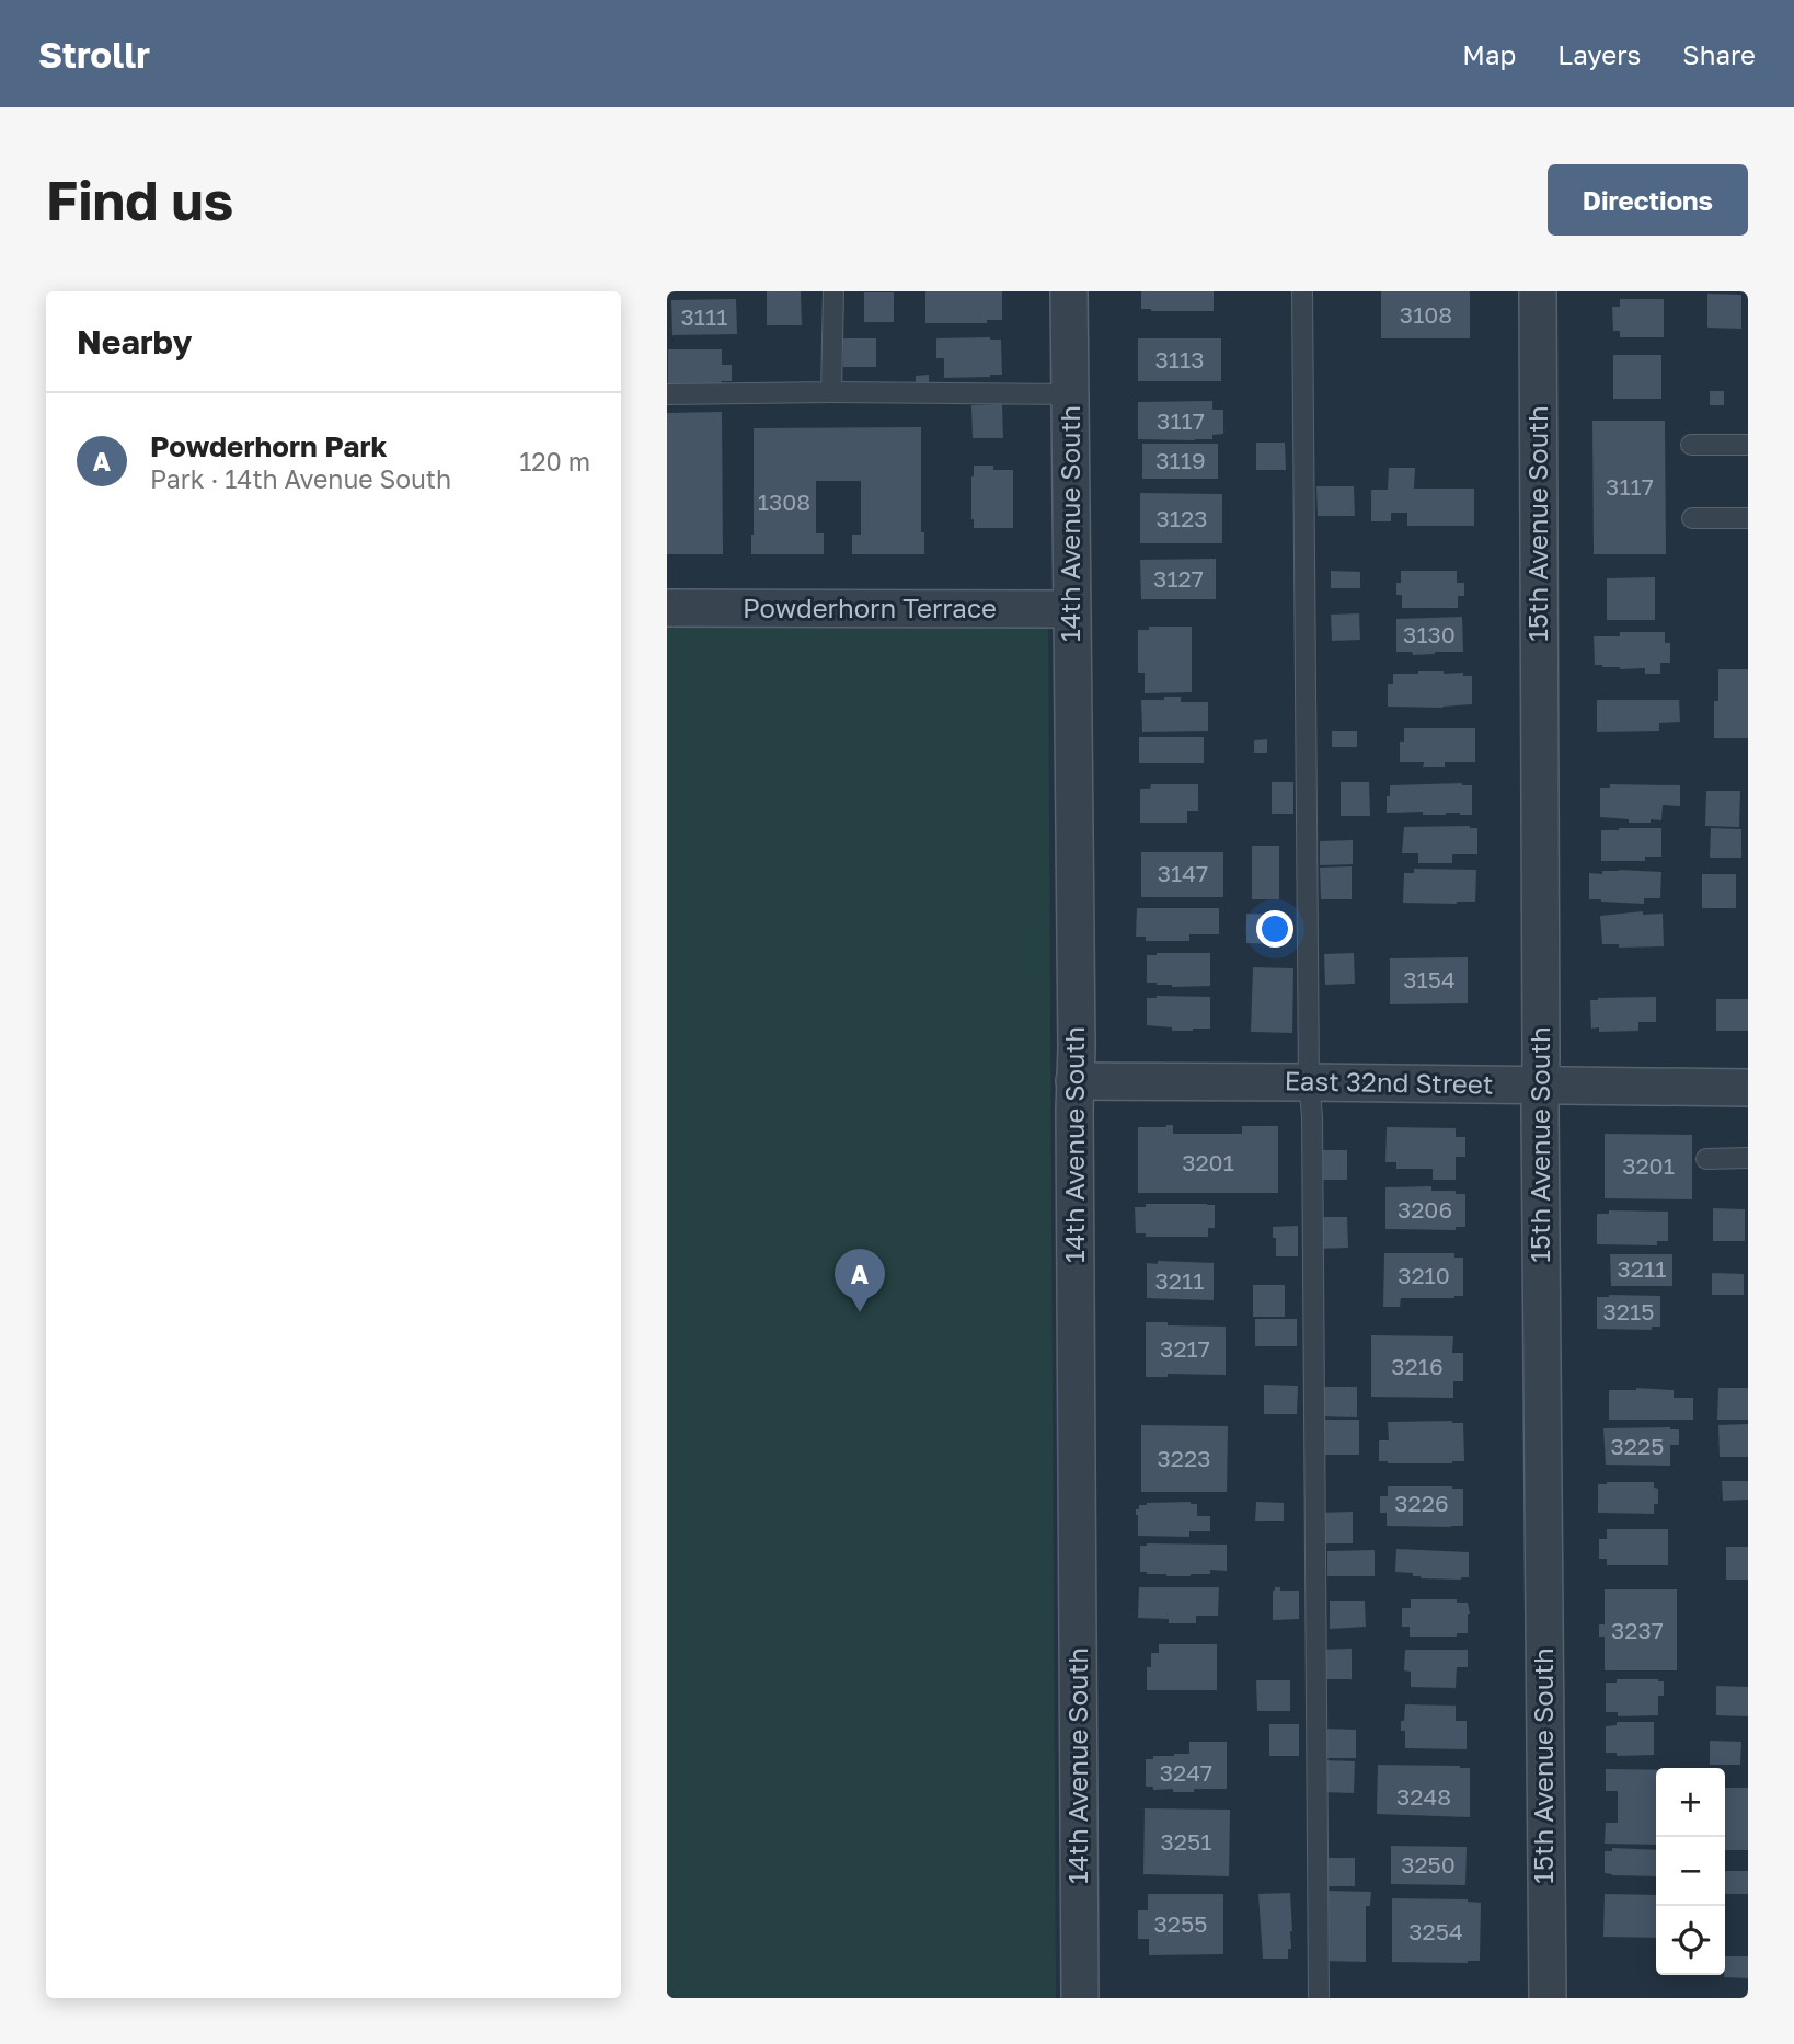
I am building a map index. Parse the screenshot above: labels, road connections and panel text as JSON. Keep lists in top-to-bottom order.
{
  "streets": {
    "street": [
      "14th Avenue South",
      "15th Avenue South",
      "Powderhorn Terrace",
      "East 32nd Street"
    ]
  },
  "crossings": [
    ["14th Avenue South", "Powderhorn Terrace"],
    ["14th Avenue South", "East 32nd Street"],
    ["15th Avenue South", "East 32nd Street"]
  ],
  "house_numbers": [
    "3108",
    "3111",
    "3113",
    "3117",
    "3119",
    "3117",
    "1308",
    "3123",
    "3127",
    "3130",
    "3147",
    "3154",
    "3201",
    "3201",
    "3206",
    "3211",
    "3210",
    "3211",
    "3215",
    "3217",
    "3216",
    "3225",
    "3223",
    "3226",
    "3237",
    "3247",
    "3248",
    "3251",
    "3250",
    "3255",
    "3254"
  ],
  "page": {
    "header": "Strollr",
    "nav": ["Map", "Layers", "Share"],
    "buttons": "Directions",
    "title": "Find us",
    "heading": "Nearby",
    "list": [
      {
        "mark": "A",
        "name": "Powderhorn Park",
        "note": "Park · 14th Avenue South",
        "value": "120 m"
      }
    ],
    "pins": "A",
    "map_buttons": ["+", "−"]
  }
}
